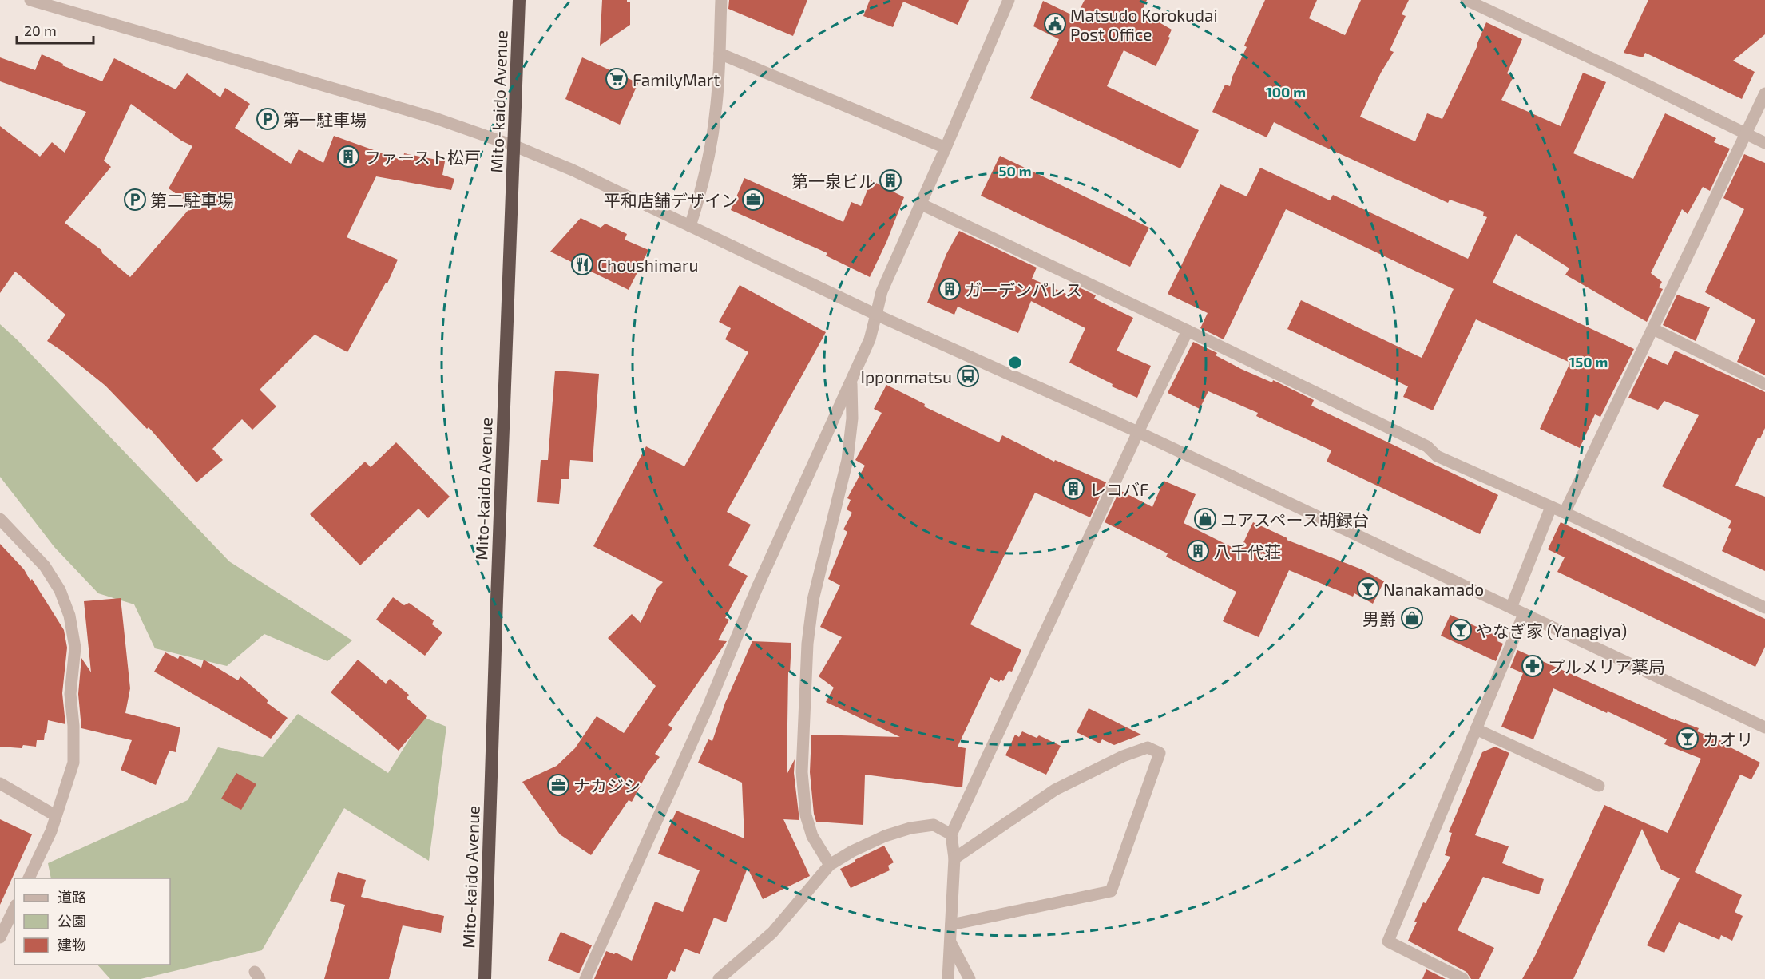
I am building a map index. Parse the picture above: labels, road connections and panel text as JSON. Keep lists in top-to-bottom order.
{
  "streets": {
    "highway": ["Mito-kaido Avenue"]
  },
  "places": {
    "public building": ["Matsudo Korokudai Post Office"],
    "supermarket": ["FamilyMart"],
    "parking": ["第一駐車場", "第二駐車場"],
    "building": [
      "ファースト松戸",
      "第一泉ビル",
      "ガーデンパレス",
      "レコバF",
      "八千代荘"
    ],
    "office": ["平和店舗デザイン", "ナカジシ"],
    "restaurant": ["Choushimaru"],
    "bus stop": ["Ipponmatsu"],
    "shop": ["ユアスペース胡録台", "男爵"],
    "bar": ["Nanakamado", "やなぎ家 (Yanagiya)", "カオリ"],
    "pharmacy": ["プルメリア薬局"]
  },
  "legend": ["道路", "公園", "建物"],
  "scale_bar": "20 m",
  "rings": ["100 m", "50 m", "150 m"]
}
